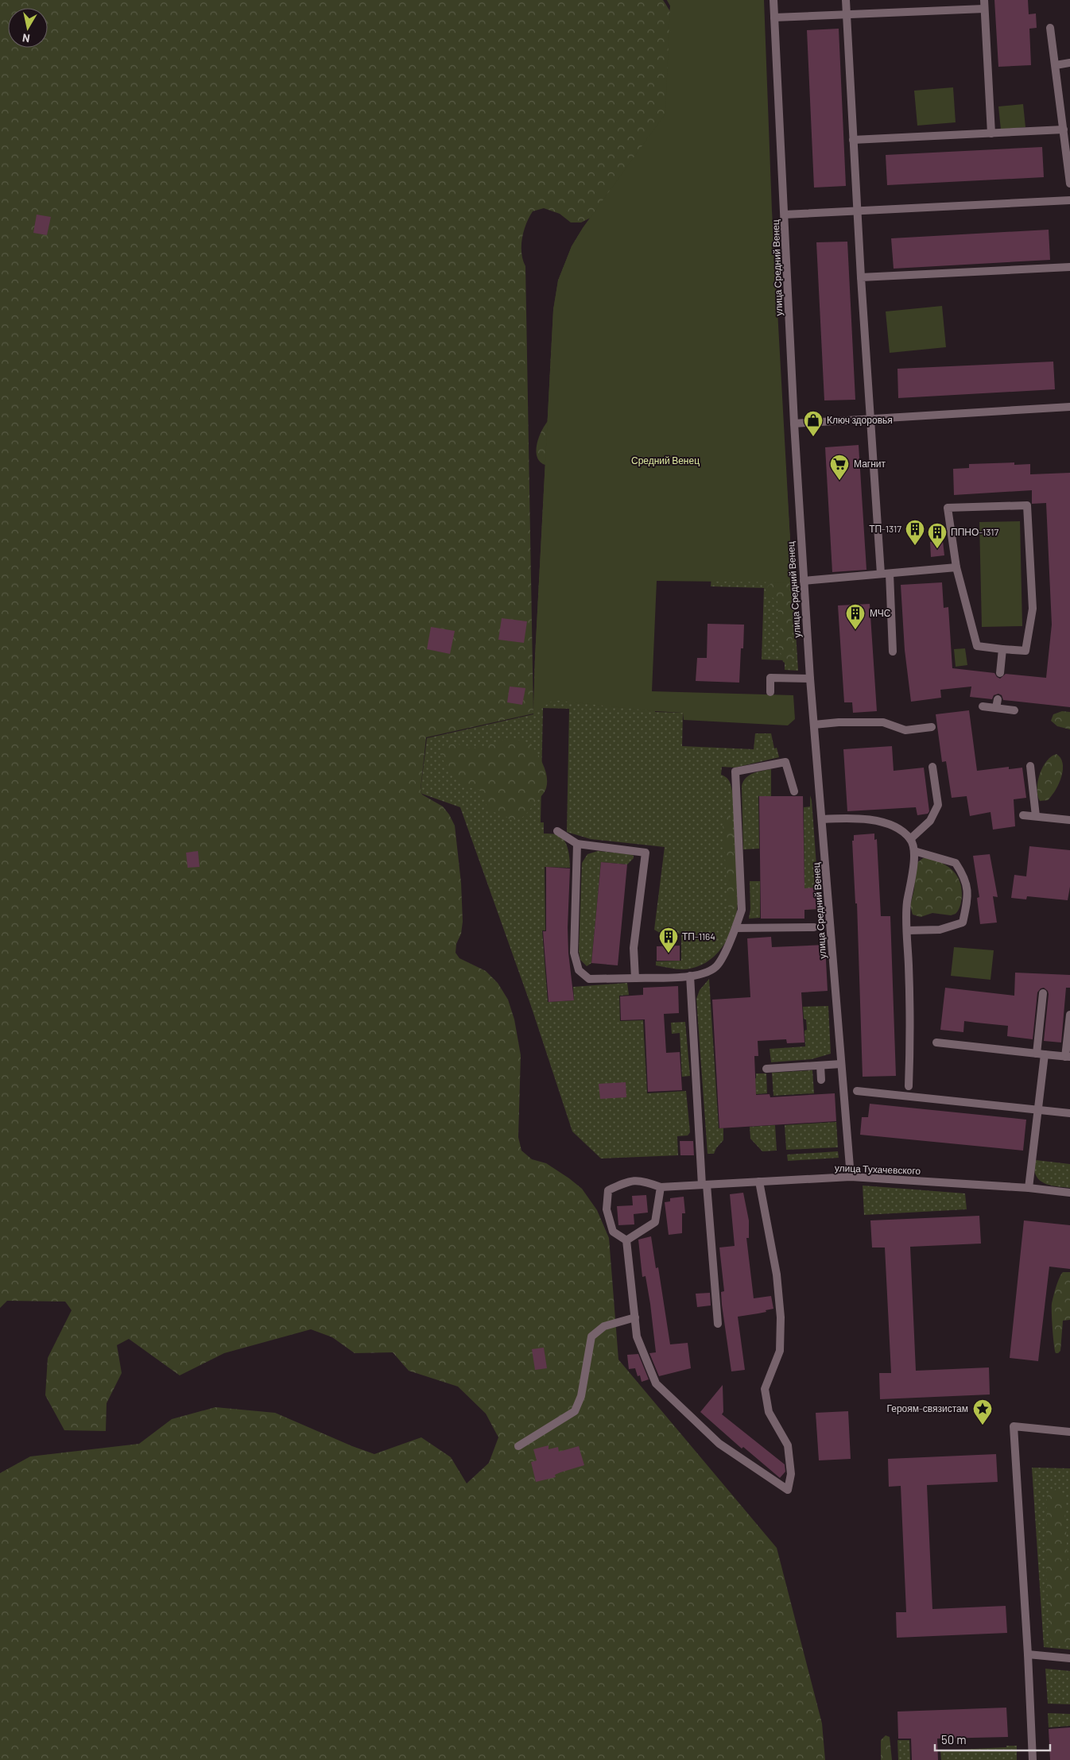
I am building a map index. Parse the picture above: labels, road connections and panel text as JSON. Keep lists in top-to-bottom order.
{
  "streets": {
    "street": ["улица Средний Венец", "улица Тухачевского"]
  },
  "crossings": [
    ["улица Средний Венец", "улица Тухачевского"]
  ],
  "parks": ["Средний Венец"],
  "places": {
    "shop": ["Ключ здоровья"],
    "supermarket": ["Магнит"],
    "building": [
      "ТП-1317",
      "ППНО-1317",
      "МЧС",
      "ТП-1164"
    ],
    "place": ["Героям-связистам"]
  },
  "scale_bar": "50 m",
  "north": "bottom"
}
